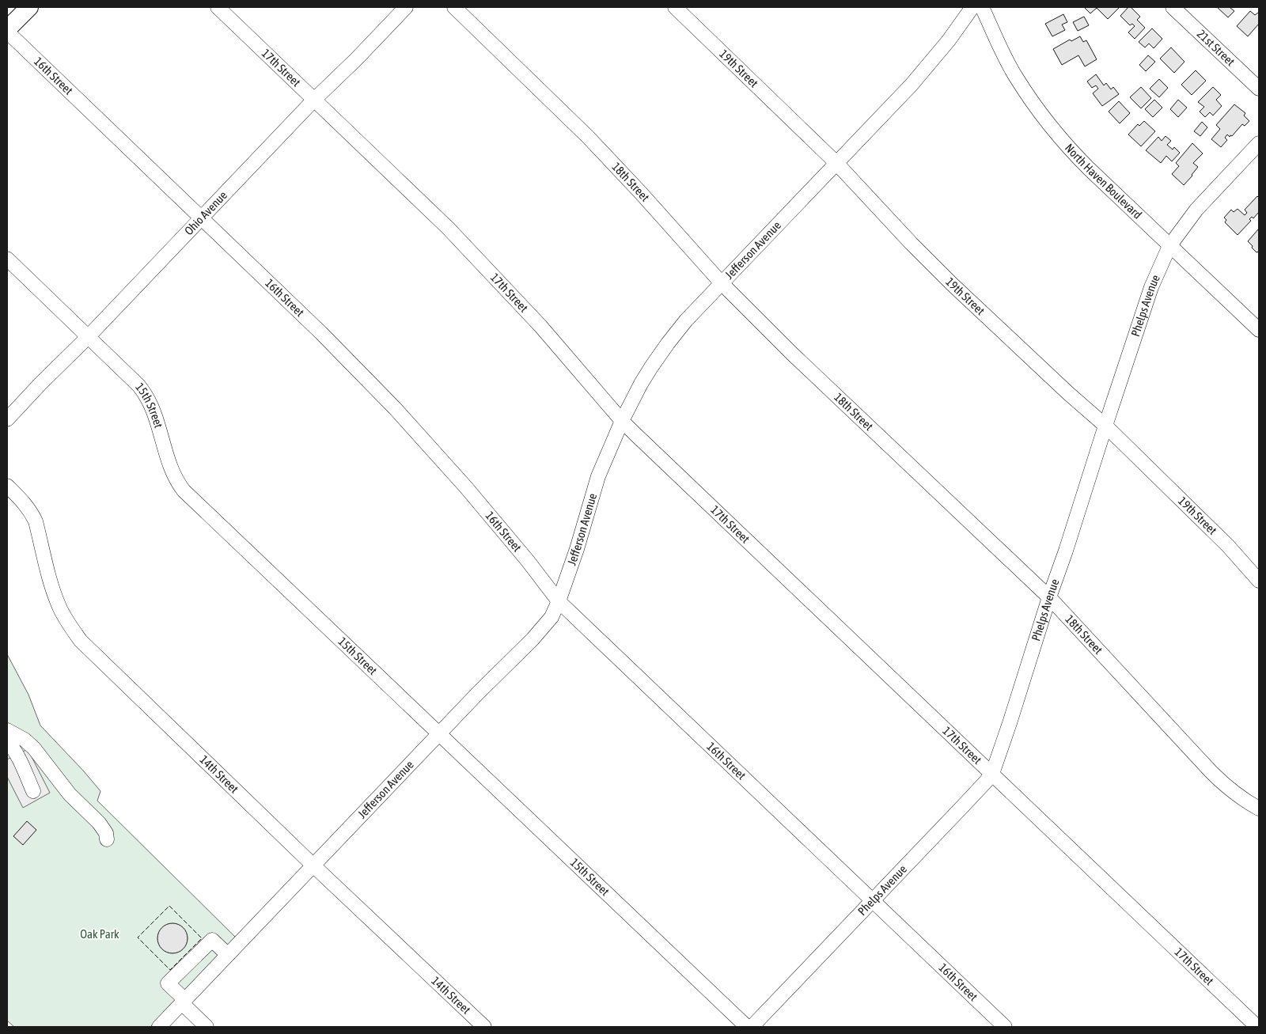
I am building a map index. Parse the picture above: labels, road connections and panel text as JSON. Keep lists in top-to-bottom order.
{
  "streets": {
    "street": [
      "21st Street",
      "17th Street",
      "19th Street",
      "16th Street",
      "18th Street",
      "North Haven Boulevard",
      "Ohio Avenue",
      "Jefferson Avenue",
      "Phelps Avenue",
      "15th Street",
      "14th Street"
    ]
  },
  "crossings": [
    ["17th Street", "Ohio Avenue"],
    ["17th Street", "Jefferson Avenue"],
    ["17th Street", "Phelps Avenue"],
    ["19th Street", "Jefferson Avenue"],
    ["19th Street", "Phelps Avenue"],
    ["16th Street", "Ohio Avenue"],
    ["16th Street", "Jefferson Avenue"],
    ["16th Street", "Phelps Avenue"],
    ["18th Street", "Jefferson Avenue"],
    ["18th Street", "Phelps Avenue"],
    ["North Haven Boulevard", "Phelps Avenue"],
    ["Ohio Avenue", "15th Street"],
    ["Jefferson Avenue", "15th Street"],
    ["Jefferson Avenue", "14th Street"]
  ],
  "parks": ["Oak Park"]
}
